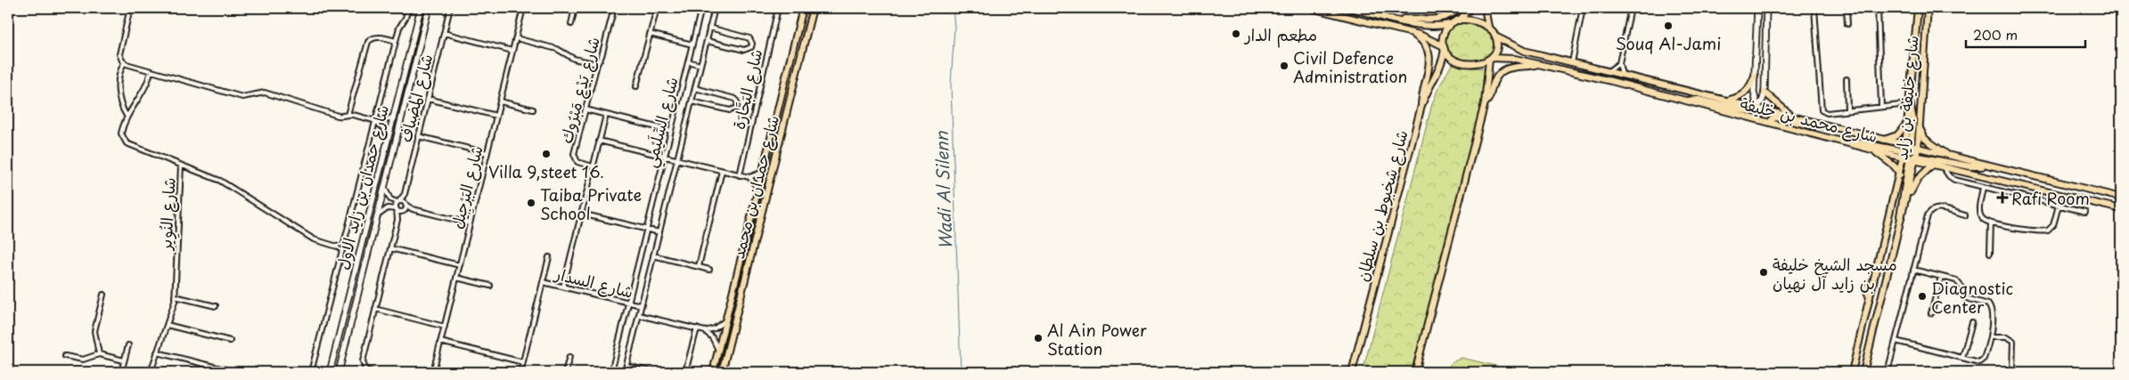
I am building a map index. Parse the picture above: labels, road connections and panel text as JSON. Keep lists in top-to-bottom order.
{
  "streets": {
    "main road": [
      "شارع خليفة بن زايد",
      "شارع محمد بن خليفة",
      "شارع حمدان بن زايد الأول",
      "شارع حمدان بن محمد",
      "شارع شخبوط بن سلطان"
    ],
    "street": [
      "شارع البَحَّارَة",
      "شارع بَدْع مَبْرُوك",
      "شارع المضياف",
      "شارع السِّلَيْمِي",
      "شارع البَرْجِيل",
      "شارع النُوِير",
      "شارع السدار"
    ]
  },
  "crossings": [
    ["شارع خليفة بن زايد", "شارع محمد بن خليفة"],
    ["شارع محمد بن خليفة", "شارع شخبوط بن سلطان"],
    ["شارع السِّلَيْمِي", "شارع السدار"]
  ],
  "water": ["Wadi Al Silenn"],
  "places": {
    "other": [
      "Souq Al-Jami",
      "مطعم الدار",
      "Civil Defence Administration",
      "Villa 9,steet 16.",
      "Taiba Private School",
      "مسجد الشيخ خليفة بن زايد آل نهيان",
      "Diagnostic Center",
      "Al Ain Power Station"
    ],
    "health": ["Rafi Room"]
  },
  "scale_bar": "200 m"
}
